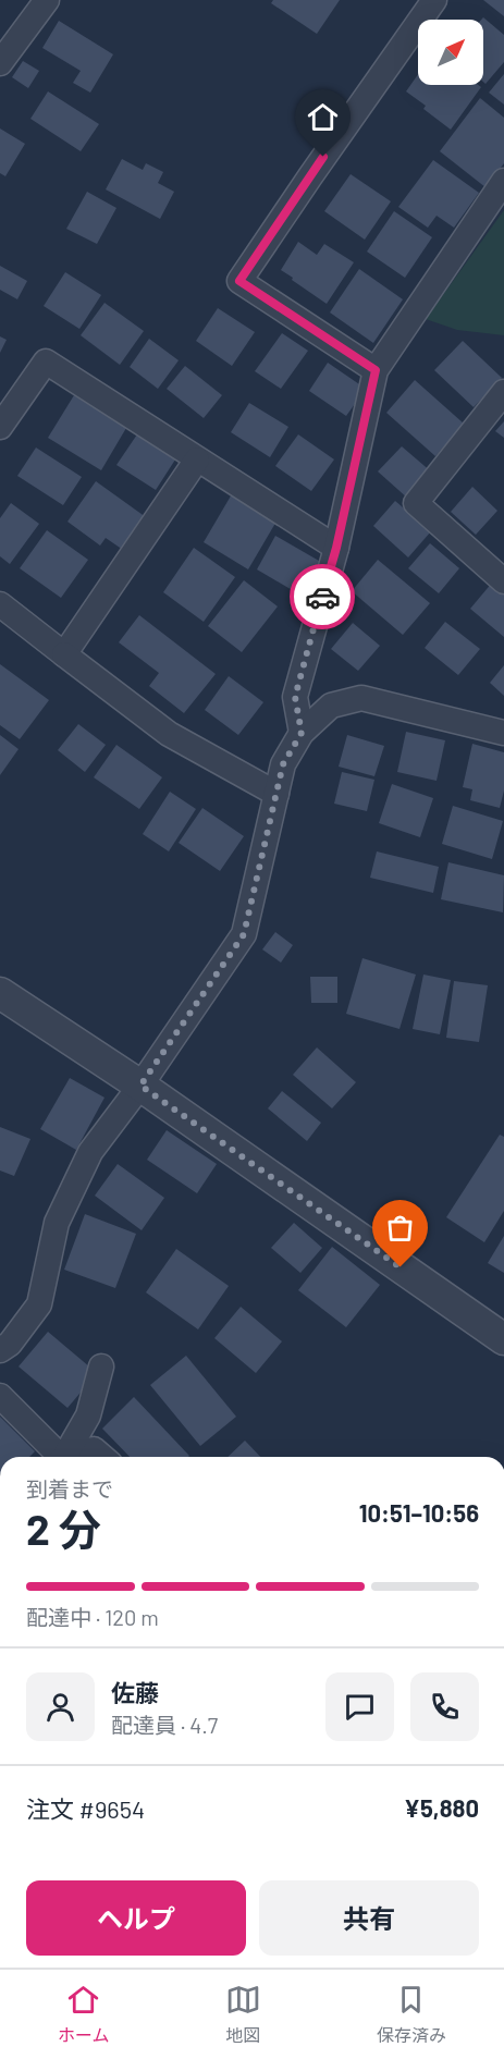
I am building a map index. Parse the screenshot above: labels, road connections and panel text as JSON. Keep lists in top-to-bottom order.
{
  "north": "top right",
  "page": {
    "heading": ["2 分", "到着まで", "10:51–10:56"],
    "panel": [
      "佐藤",
      "配達員 · 4.7",
      "注文 #9654",
      "¥5,880"
    ],
    "bar": "配達中 · 120 m",
    "buttons": ["ヘルプ", "共有"],
    "tabs": ["ホーム", "地図", "保存済み"]
  }
}
